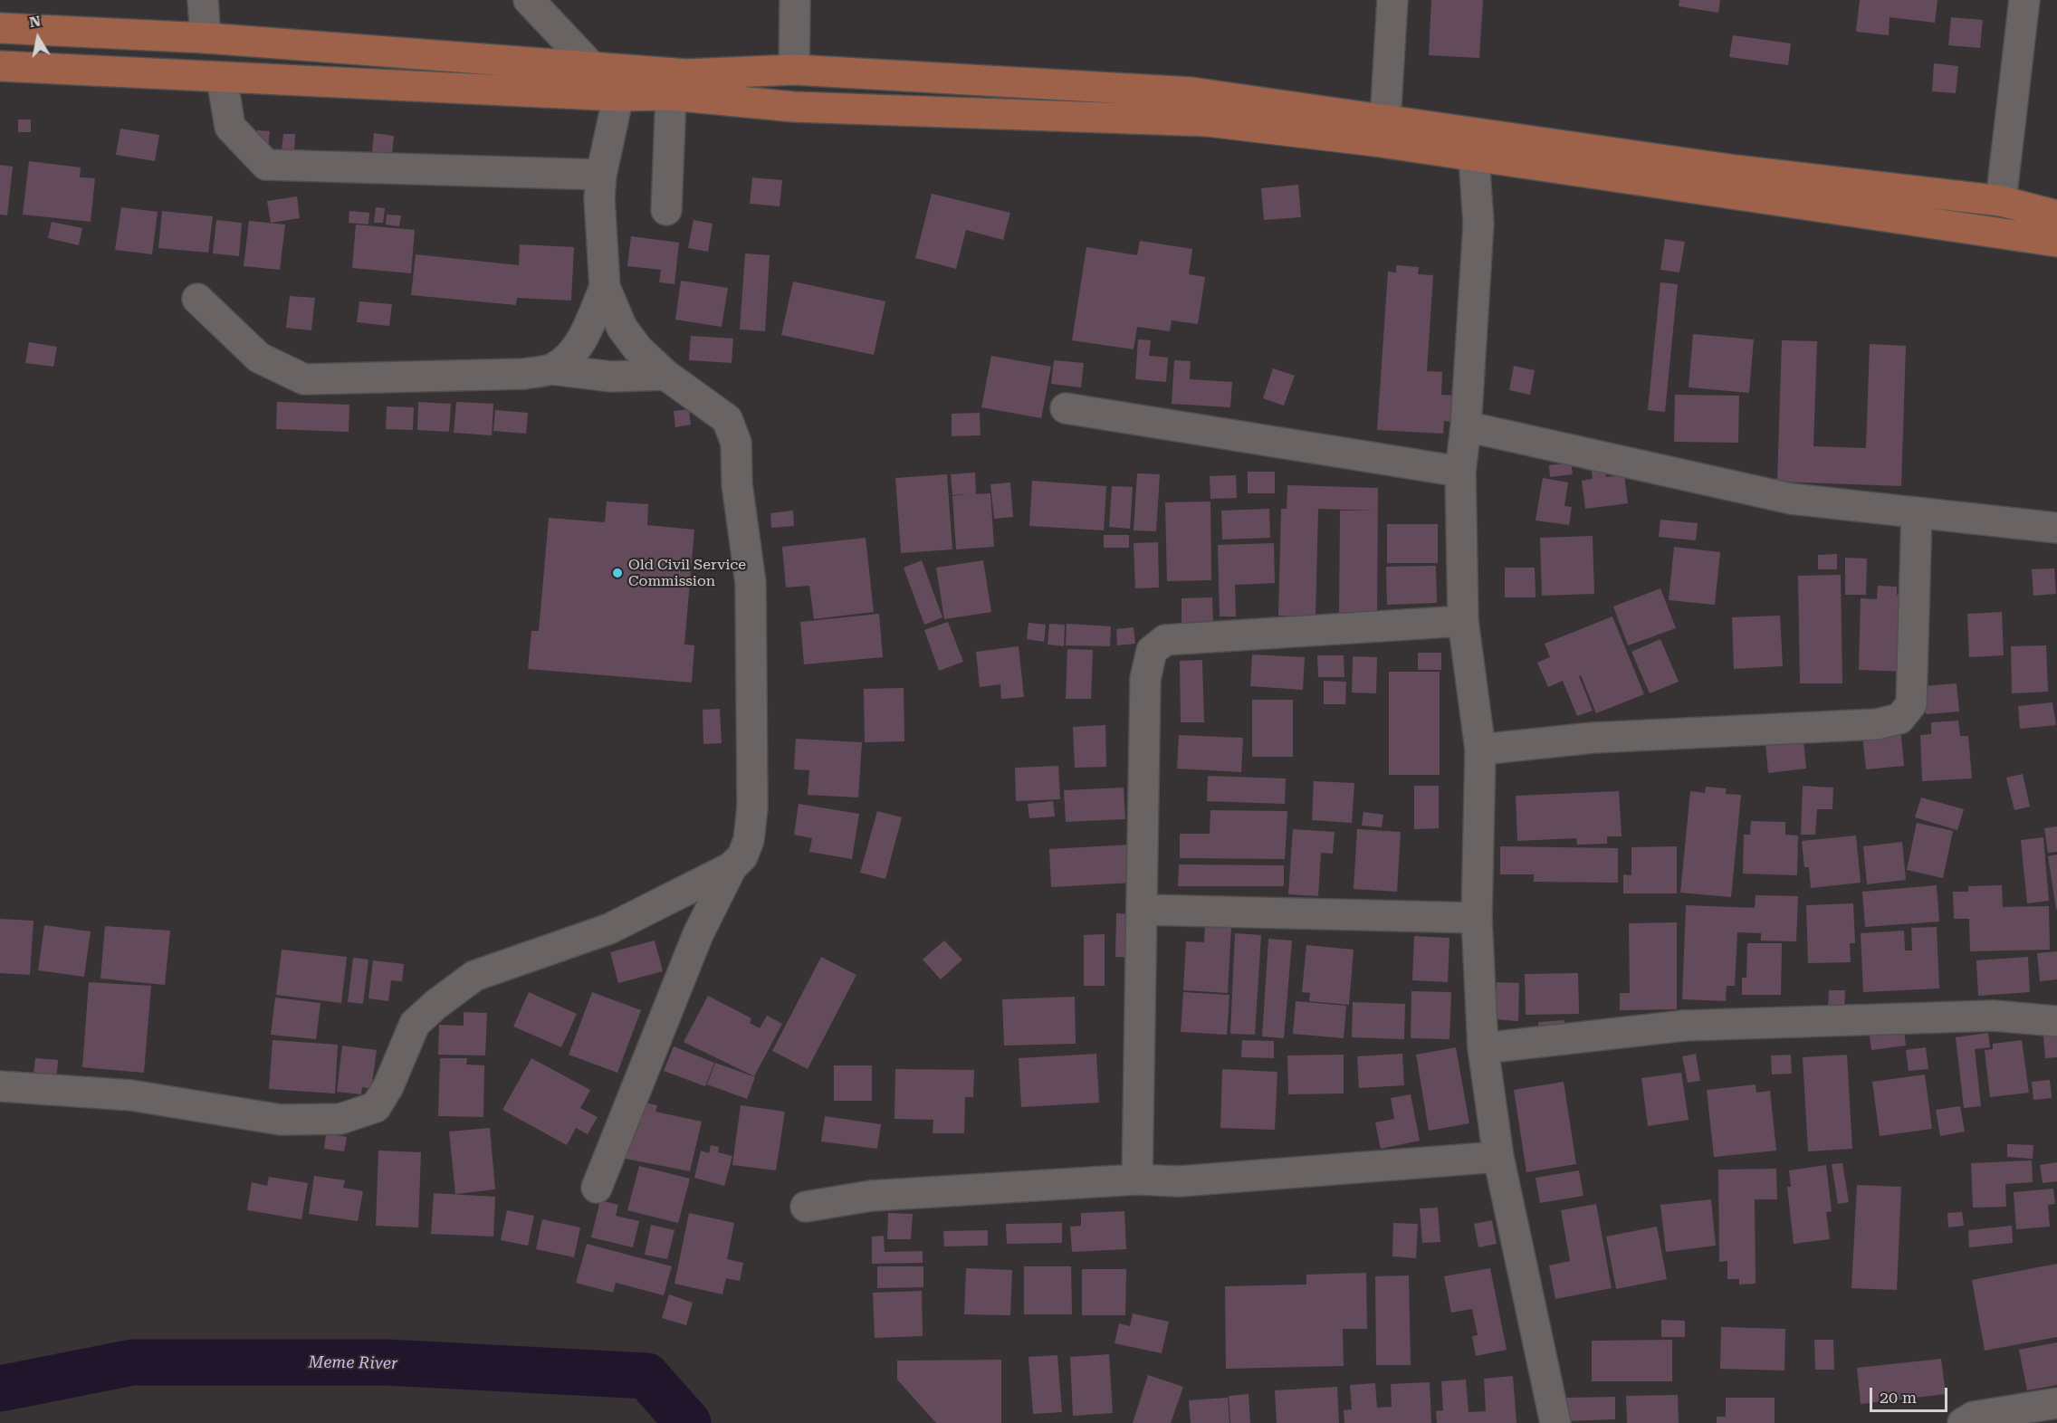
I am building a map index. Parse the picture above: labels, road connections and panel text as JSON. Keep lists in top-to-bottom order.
{
  "water": ["Meme River"],
  "places": ["Old Civil Service Commission"],
  "scale_bar": "20 m",
  "north": "top"
}
